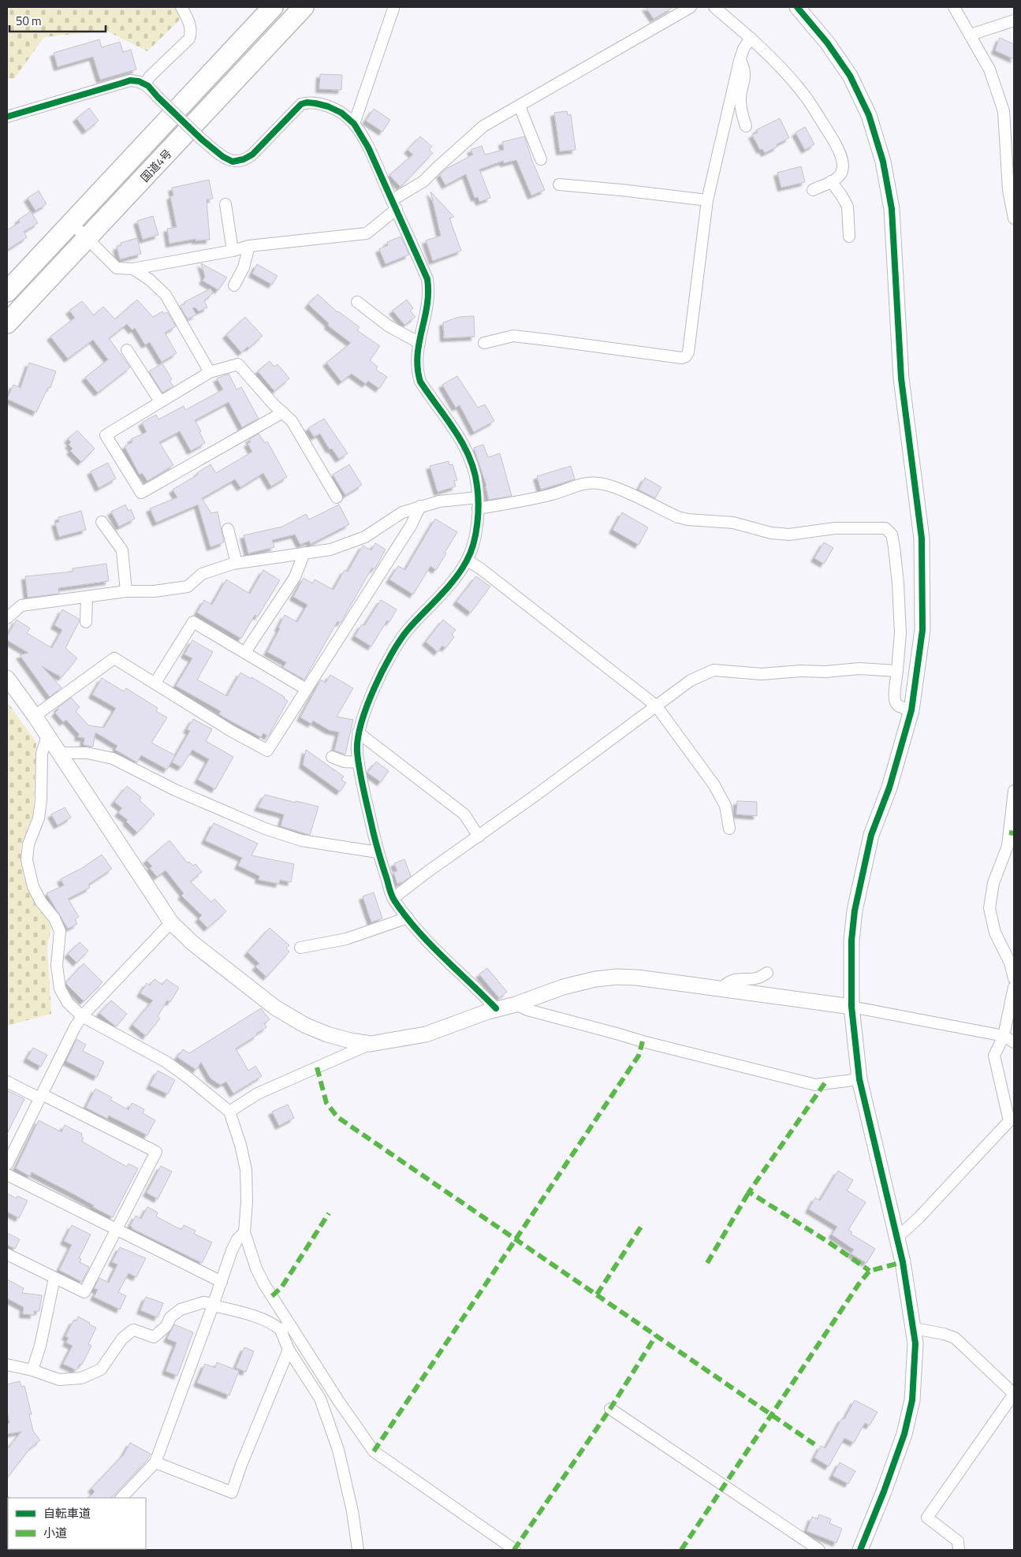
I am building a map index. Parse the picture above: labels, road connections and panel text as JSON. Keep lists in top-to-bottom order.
{
  "streets": {
    "highway": ["国道4号"]
  },
  "legend": ["自転車道", "小道"],
  "scale_bar": "50 m"
}
